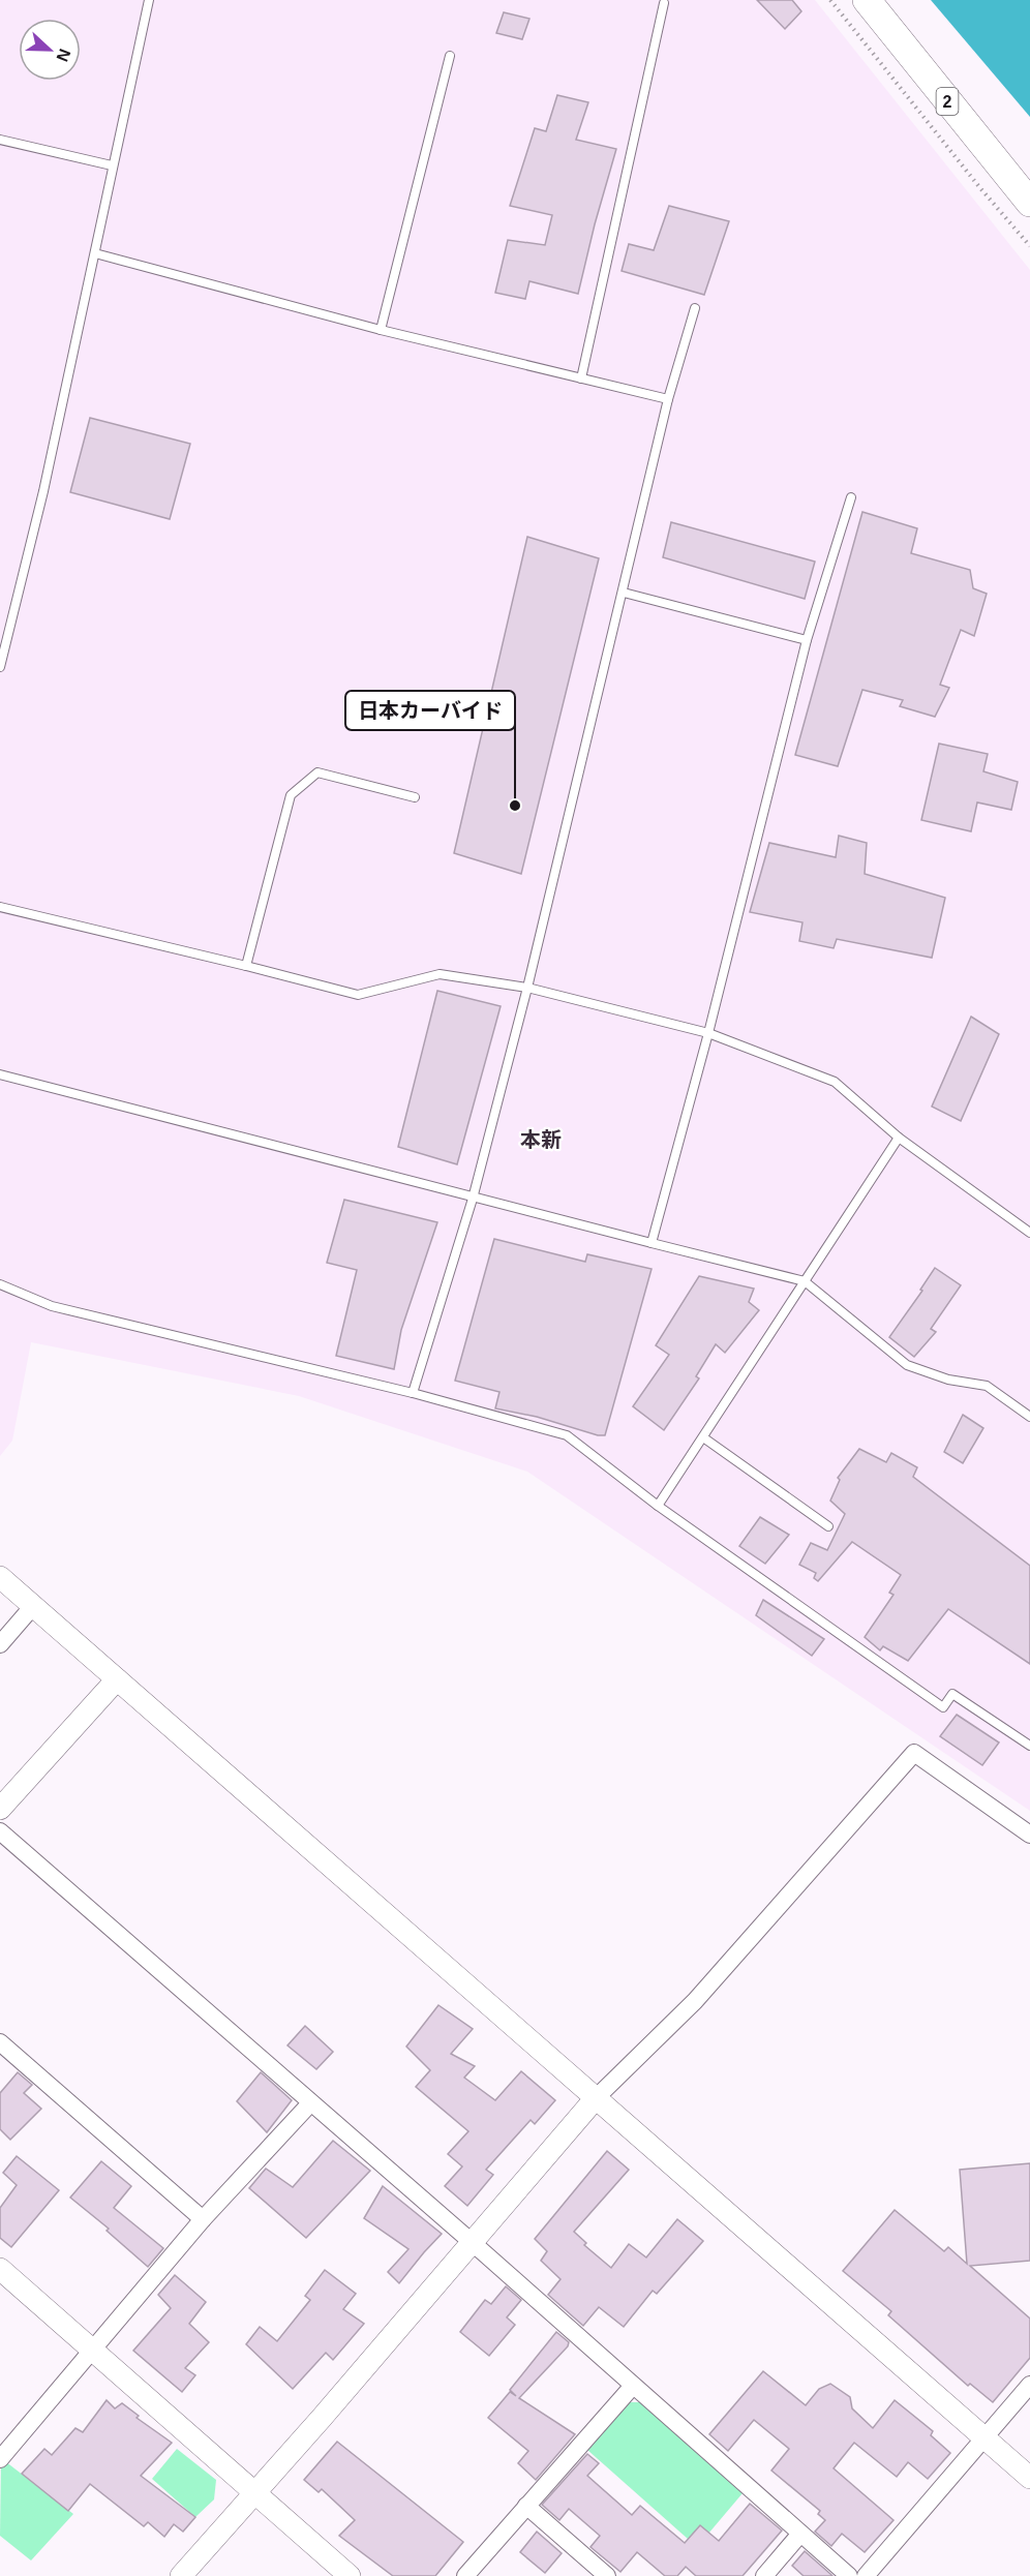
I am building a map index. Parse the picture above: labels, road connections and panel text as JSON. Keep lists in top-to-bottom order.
{
  "streets": {
    "main road": ["2"]
  },
  "districts": ["本新"],
  "places": ["日本カーバイド"],
  "north": "right"
}
